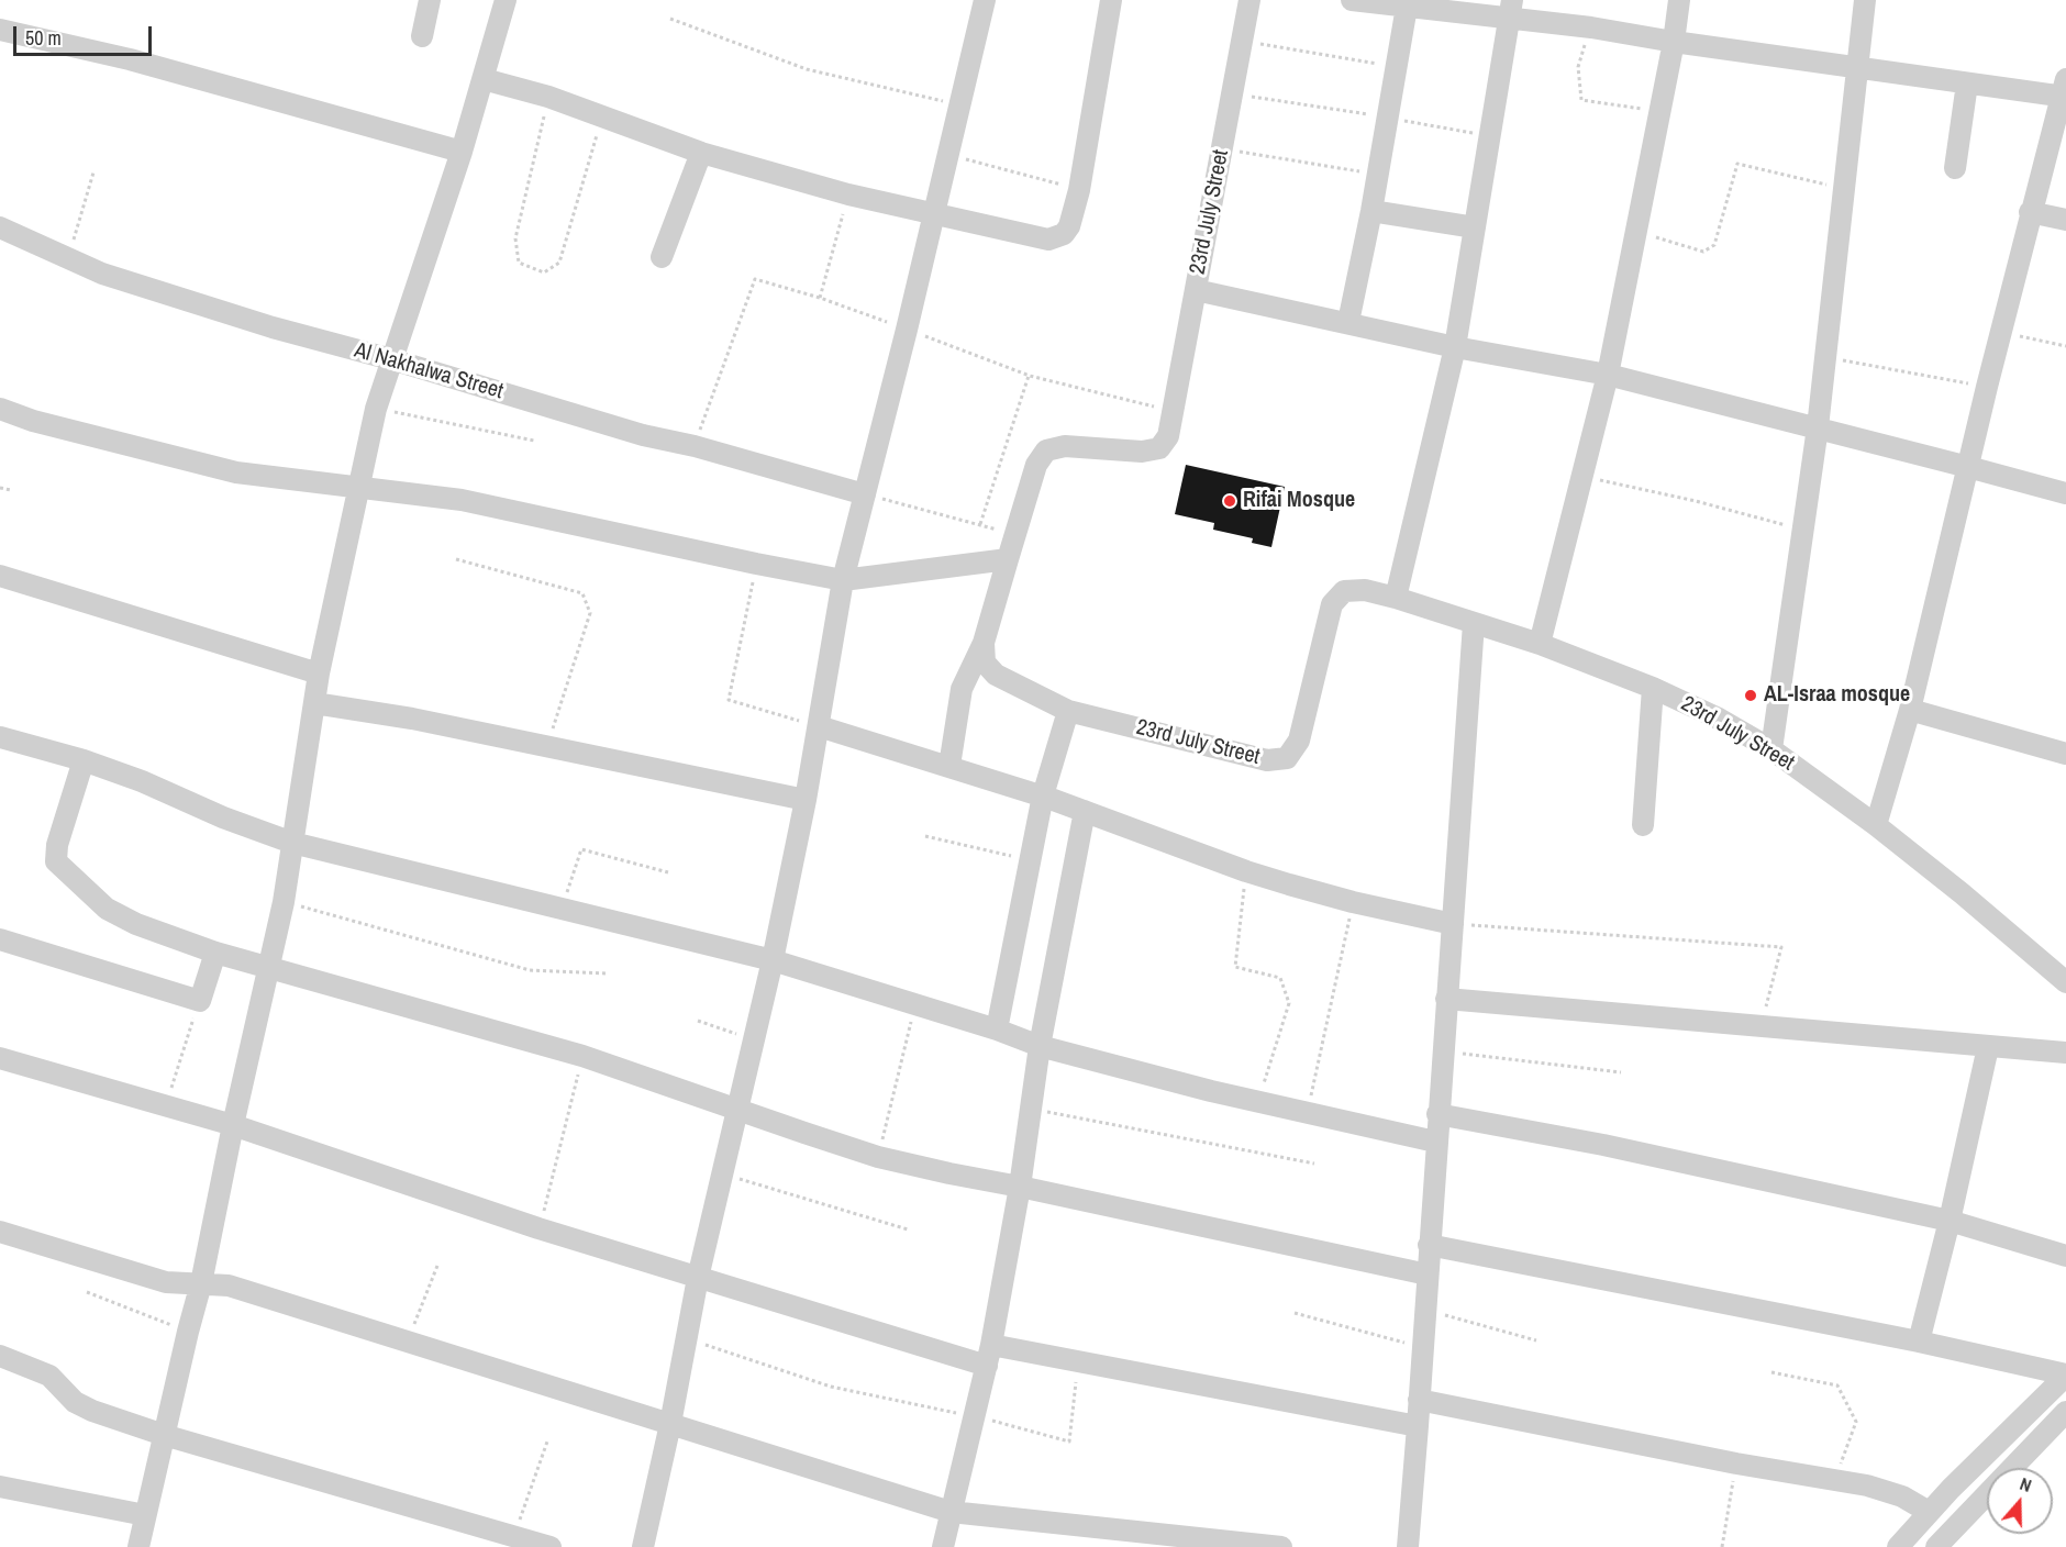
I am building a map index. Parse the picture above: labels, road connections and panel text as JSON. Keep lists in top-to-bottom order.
{
  "streets": {
    "street": ["23rd July Street", "Al Nakhalwa Street"]
  },
  "places": ["Rifai Mosque", "AL-Israa mosque"],
  "scale_bar": "50 m",
  "north": "top"
}
